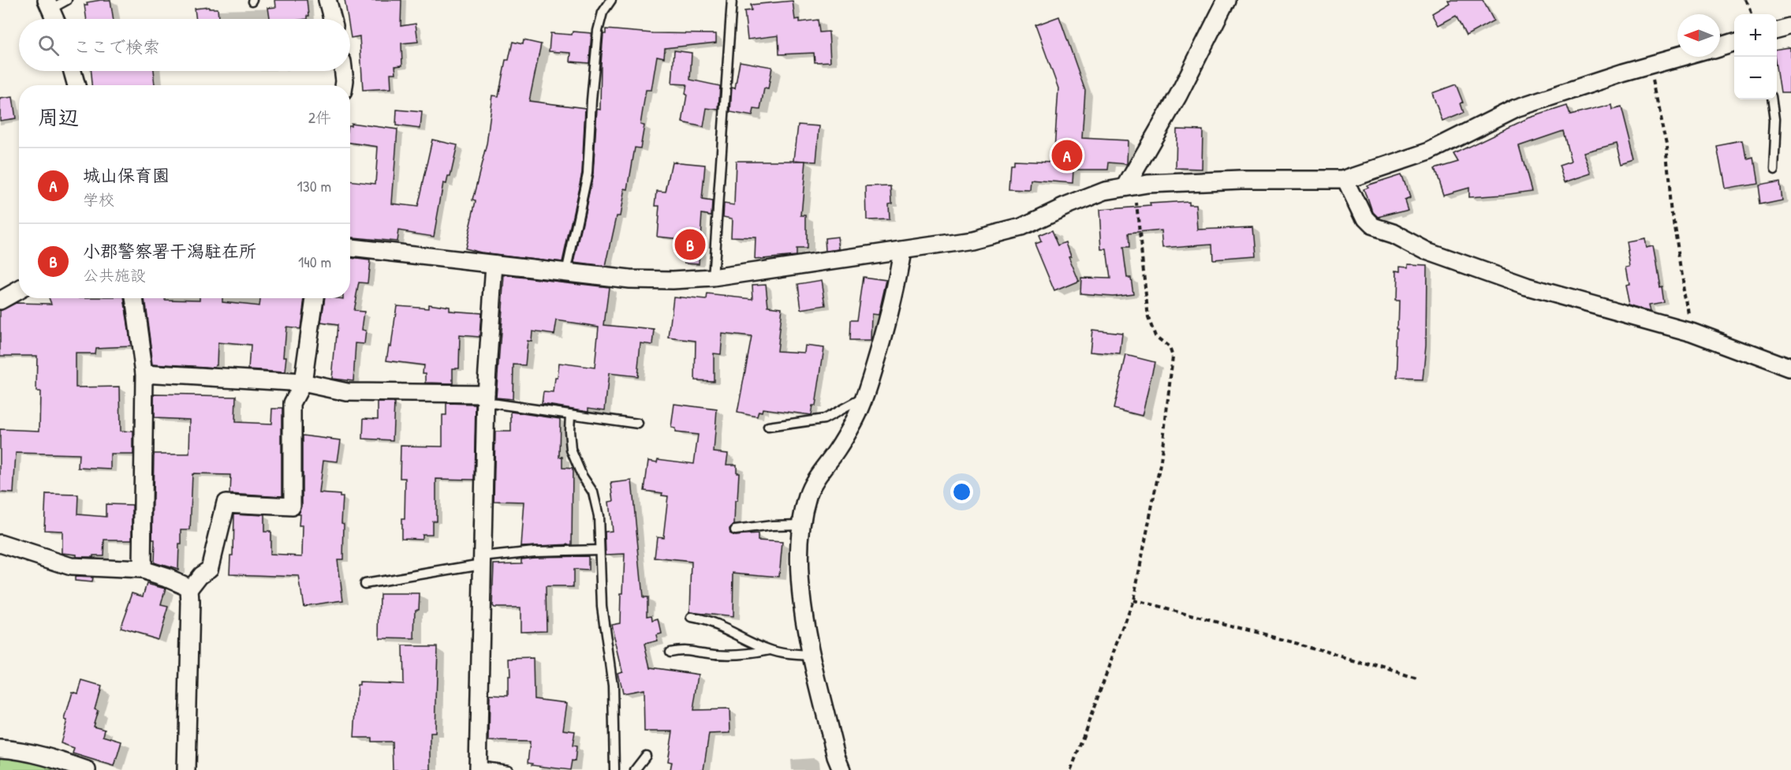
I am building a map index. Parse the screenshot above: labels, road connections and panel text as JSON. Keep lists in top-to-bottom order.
{
  "north": "left",
  "page": {
    "map_buttons": ["+", "−"],
    "search": "ここで検索",
    "heading": ["周辺", "2件"],
    "pins": ["A", "B"],
    "list": [
      {
        "mark": "A",
        "name": "城山保育園",
        "note": "学校",
        "value": "130 m"
      },
      {
        "mark": "B",
        "name": "小郡警察署干潟駐在所",
        "note": "公共施設",
        "value": "140 m"
      }
    ]
  }
}
